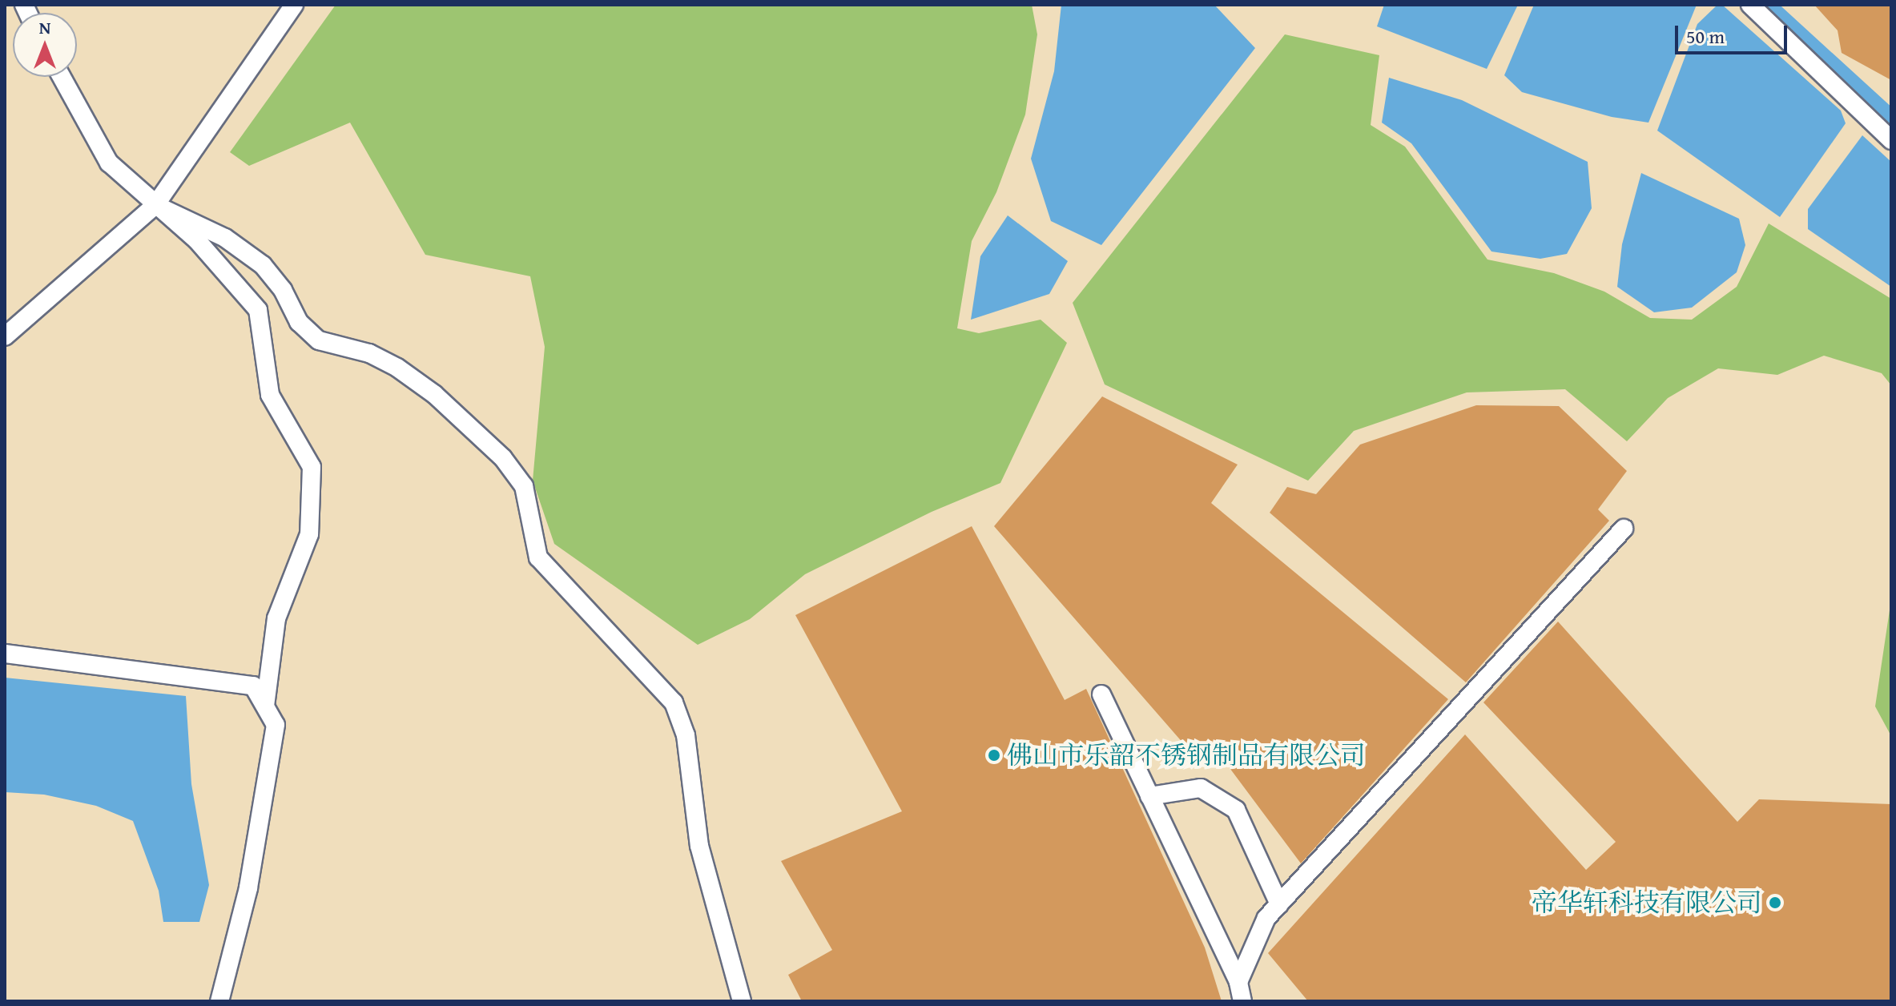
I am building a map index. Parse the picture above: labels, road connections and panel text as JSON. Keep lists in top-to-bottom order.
{
  "places": ["佛山市乐韶不锈钢制品有限公司", "帝华轩科技有限公司"],
  "scale_bar": "50 m",
  "north": "top"
}
